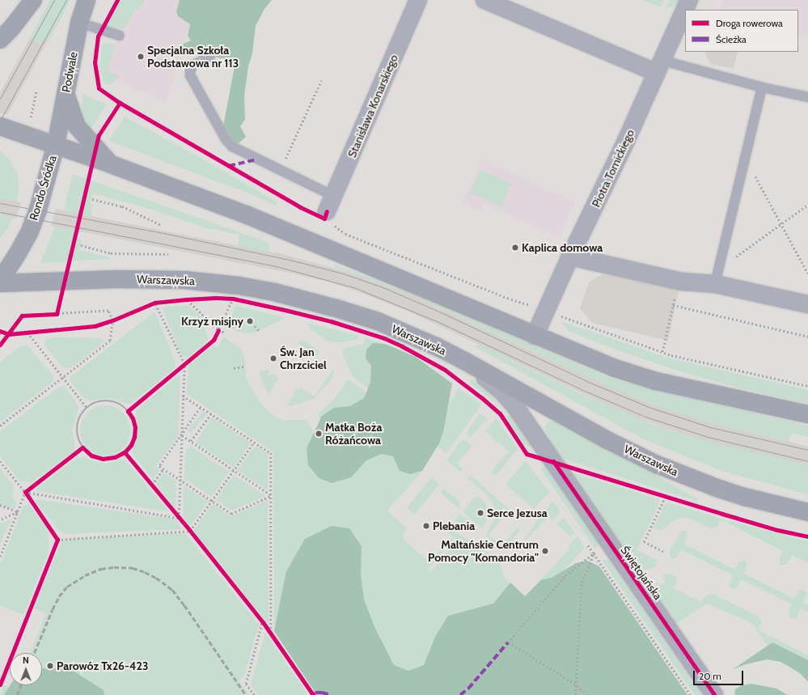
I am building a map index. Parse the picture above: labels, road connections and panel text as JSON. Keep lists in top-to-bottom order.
{
  "streets": {
    "main road": ["Podwale", "Rondo Śródka", "Warszawska"],
    "street": ["Stanisława Konarskiego", "Piotra Tomickiego", "Świętojańska"]
  },
  "crossings": [
    ["Podwale", "Rondo Śródka"],
    ["Warszawska", "Świętojańska"]
  ],
  "places": [
    "Specjalna Szkoła Podstawowa nr 113",
    "Kaplica domowa",
    "Krzyż misjny",
    "Św. Jan Chrzciciel",
    "Matka Boża Różańcowa",
    "Serce Jezusa",
    "Plebania",
    "Maltańskie Centrum Pomocy \"Komandoria\"",
    "Parowóz Tx26-423"
  ],
  "legend": ["Droga rowerowa", "Ścieżka"],
  "scale_bar": "20 m",
  "north": "top"
}
